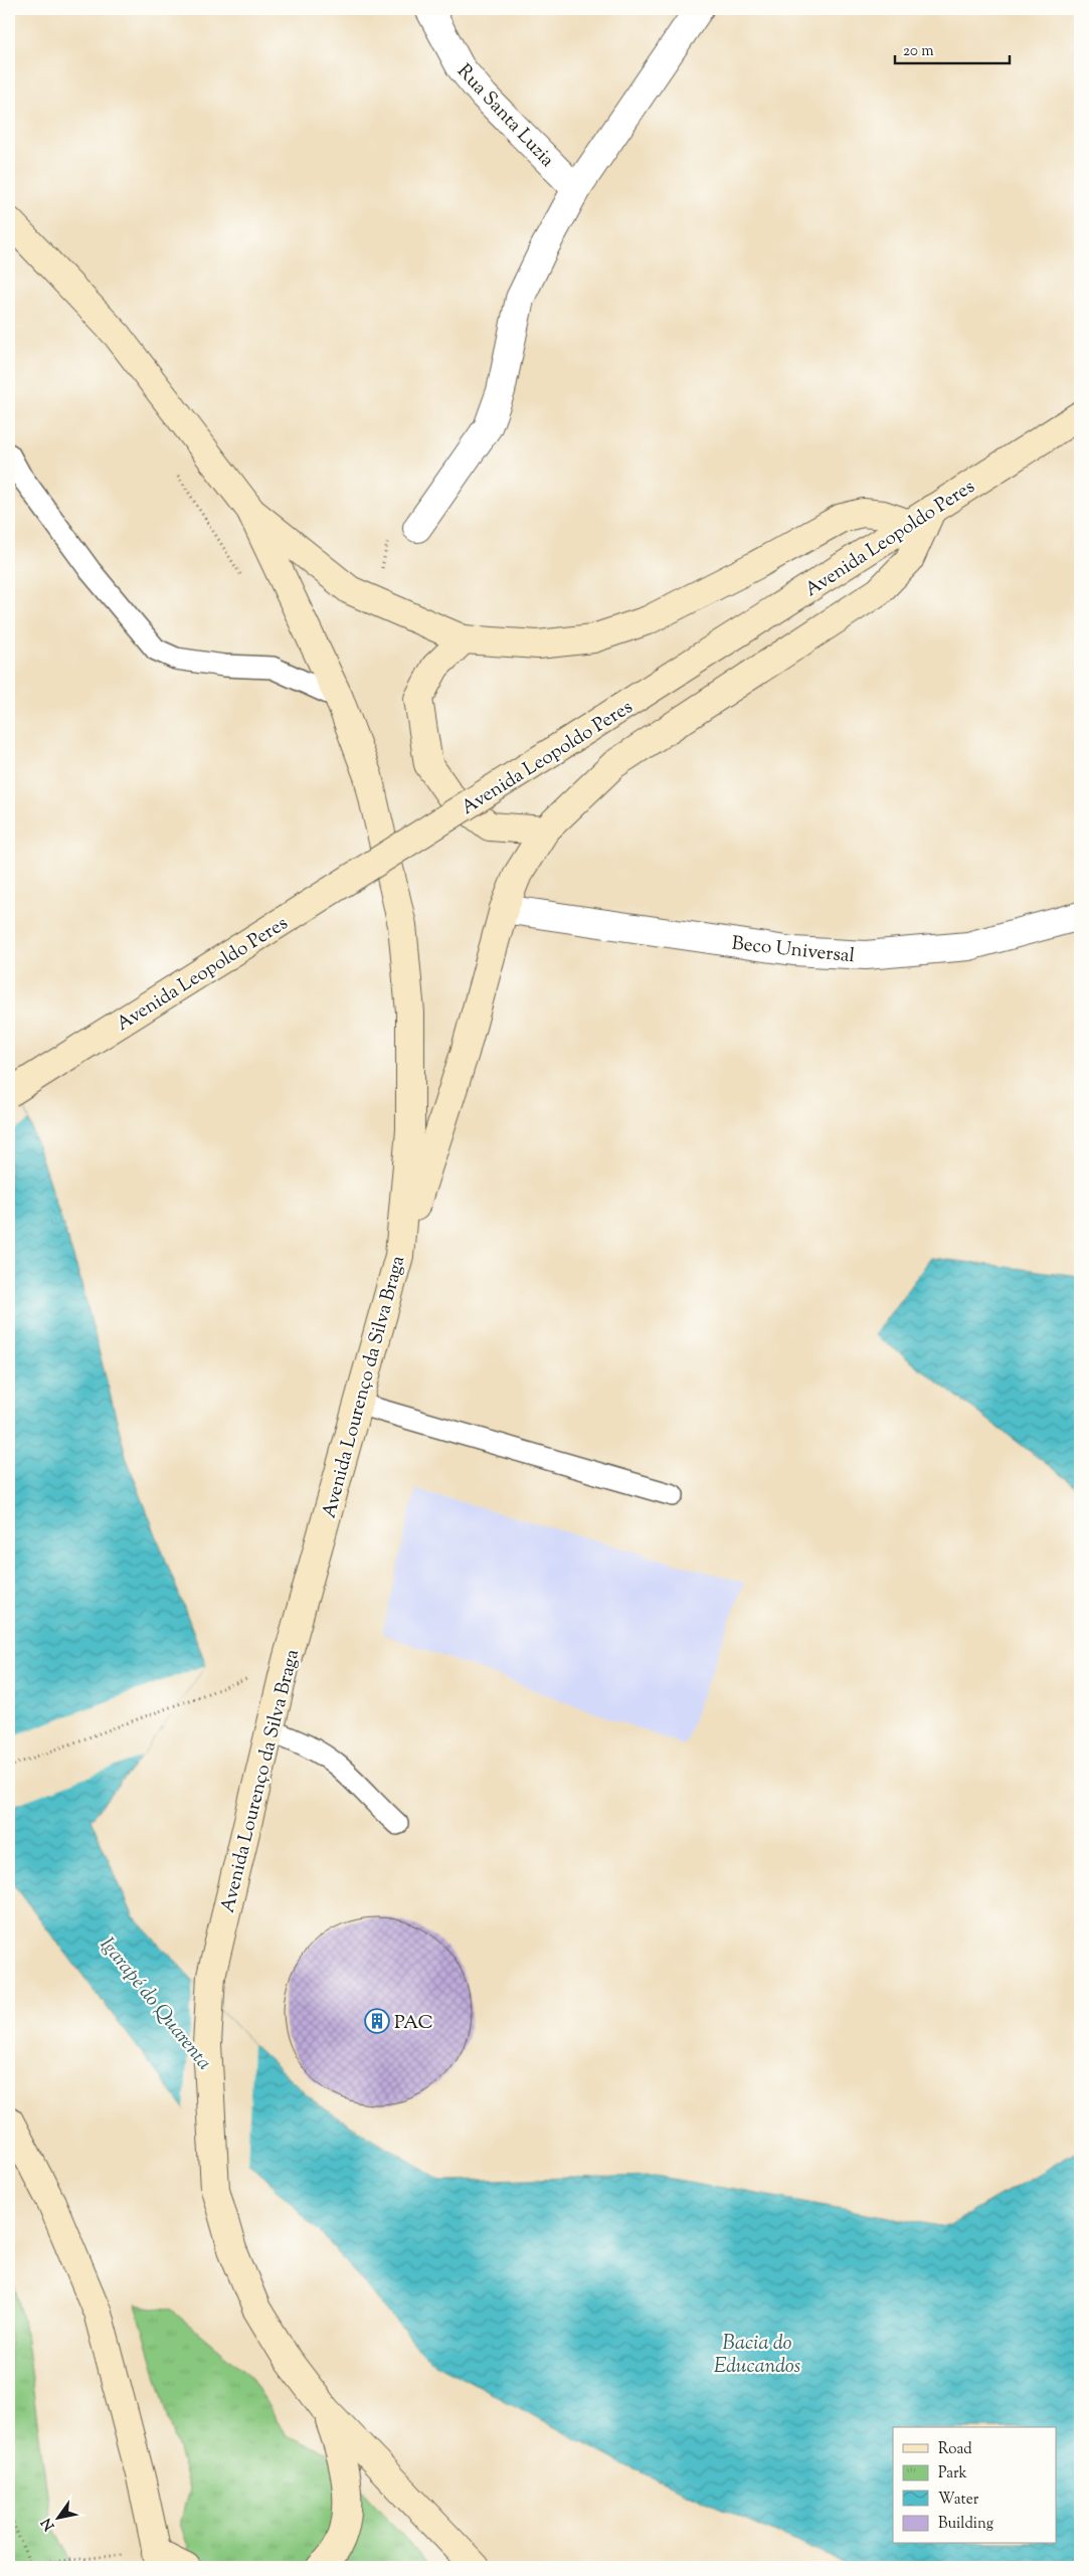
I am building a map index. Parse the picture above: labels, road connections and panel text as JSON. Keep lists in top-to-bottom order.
{
  "streets": {
    "street": [
      "Rua Santa Luzia",
      "Avenida Leopoldo Peres",
      "Beco Universal",
      "Avenida Lourenço da Silva Braga"
    ]
  },
  "water": ["Igarapé do Quarenta", "Bacia do Educandos"],
  "places": {
    "building": ["PAC"]
  },
  "legend": [
    "Road",
    "Park",
    "Water",
    "Building"
  ],
  "scale_bar": "20 m",
  "north": "bottom left"
}
